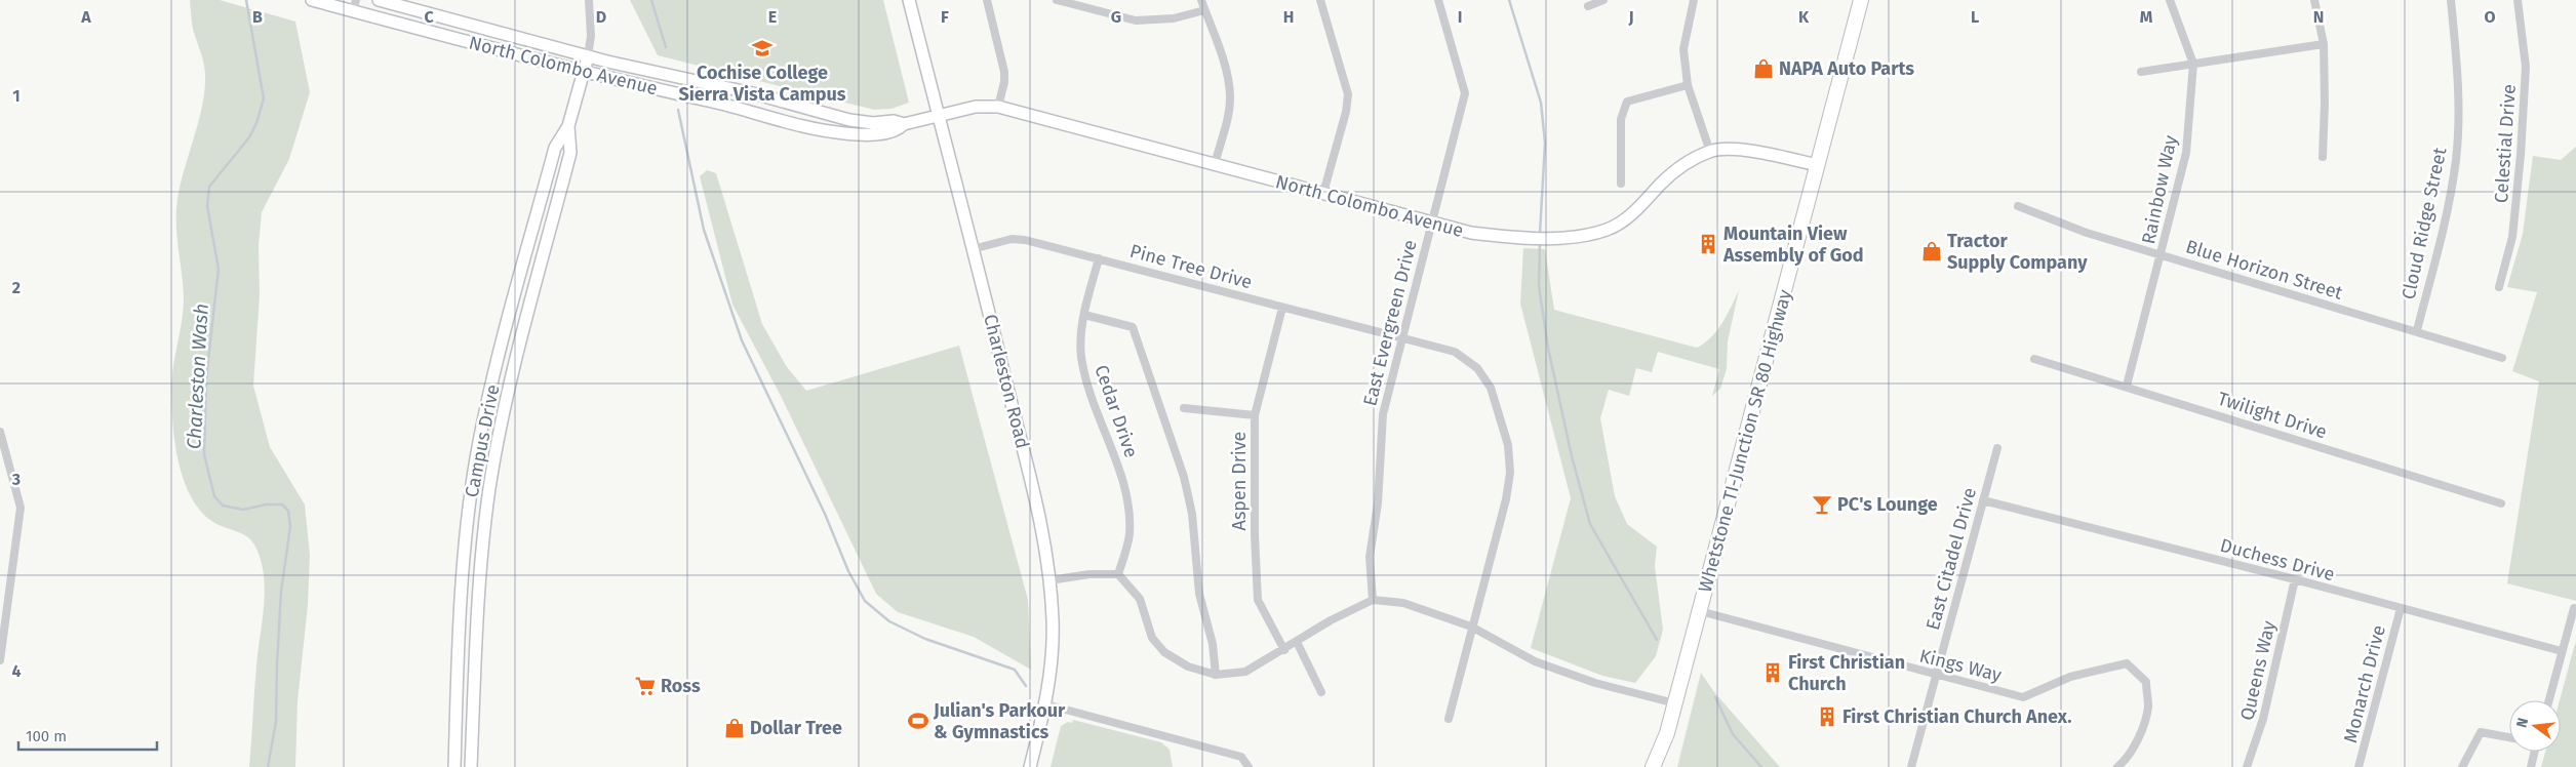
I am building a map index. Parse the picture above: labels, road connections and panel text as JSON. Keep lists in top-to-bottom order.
{
  "streets": {
    "highway": ["Whetstone TI-Junction SR 80 Highway"],
    "street": [
      "North Colombo Avenue",
      "Celestial Drive",
      "Rainbow Way",
      "Cloud Ridge Street",
      "Pine Tree Drive",
      "Blue Horizon Street",
      "East Evergreen Drive",
      "Charleston Road",
      "Cedar Drive",
      "Twilight Drive",
      "Campus Drive",
      "Aspen Drive",
      "East Citadel Drive",
      "Duchess Drive",
      "Kings Way",
      "Queens Way",
      "Monarch Drive"
    ]
  },
  "crossings": [
    ["North Colombo Avenue", "East Evergreen Drive"],
    ["North Colombo Avenue", "Charleston Road"],
    ["North Colombo Avenue", "Campus Drive"],
    ["Rainbow Way", "Blue Horizon Street"],
    ["Rainbow Way", "Twilight Drive"],
    ["Cloud Ridge Street", "Blue Horizon Street"],
    ["Pine Tree Drive", "East Evergreen Drive"],
    ["Pine Tree Drive", "Charleston Road"],
    ["Pine Tree Drive", "Cedar Drive"],
    ["Pine Tree Drive", "Aspen Drive"],
    ["Whetstone TI-Junction SR 80 Highway", "Kings Way"],
    ["East Citadel Drive", "Duchess Drive"],
    ["East Citadel Drive", "Kings Way"],
    ["Duchess Drive", "Queens Way"],
    ["Duchess Drive", "Monarch Drive"]
  ],
  "water": ["Charleston Wash"],
  "places": {
    "school or university": ["Cochise College Sierra Vista Campus"],
    "shop": ["NAPA Auto Parts", "Tractor Supply Company", "Dollar Tree"],
    "building": ["Mountain View Assembly of God", "First Christian Church", "First Christian Church Anex."],
    "bar": ["PC's Lounge"],
    "supermarket": ["Ross"],
    "sports": ["Julian's Parkour & Gymnastics"]
  },
  "scale_bar": "100 m",
  "north": "left",
  "grid": {
    "columns": [
      "A",
      "B",
      "C",
      "D",
      "E",
      "F",
      "G",
      "H",
      "I",
      "J",
      "K",
      "L",
      "M",
      "N",
      "O"
    ],
    "rows": [
      "1",
      "2",
      "3",
      "4"
    ]
  }
}
